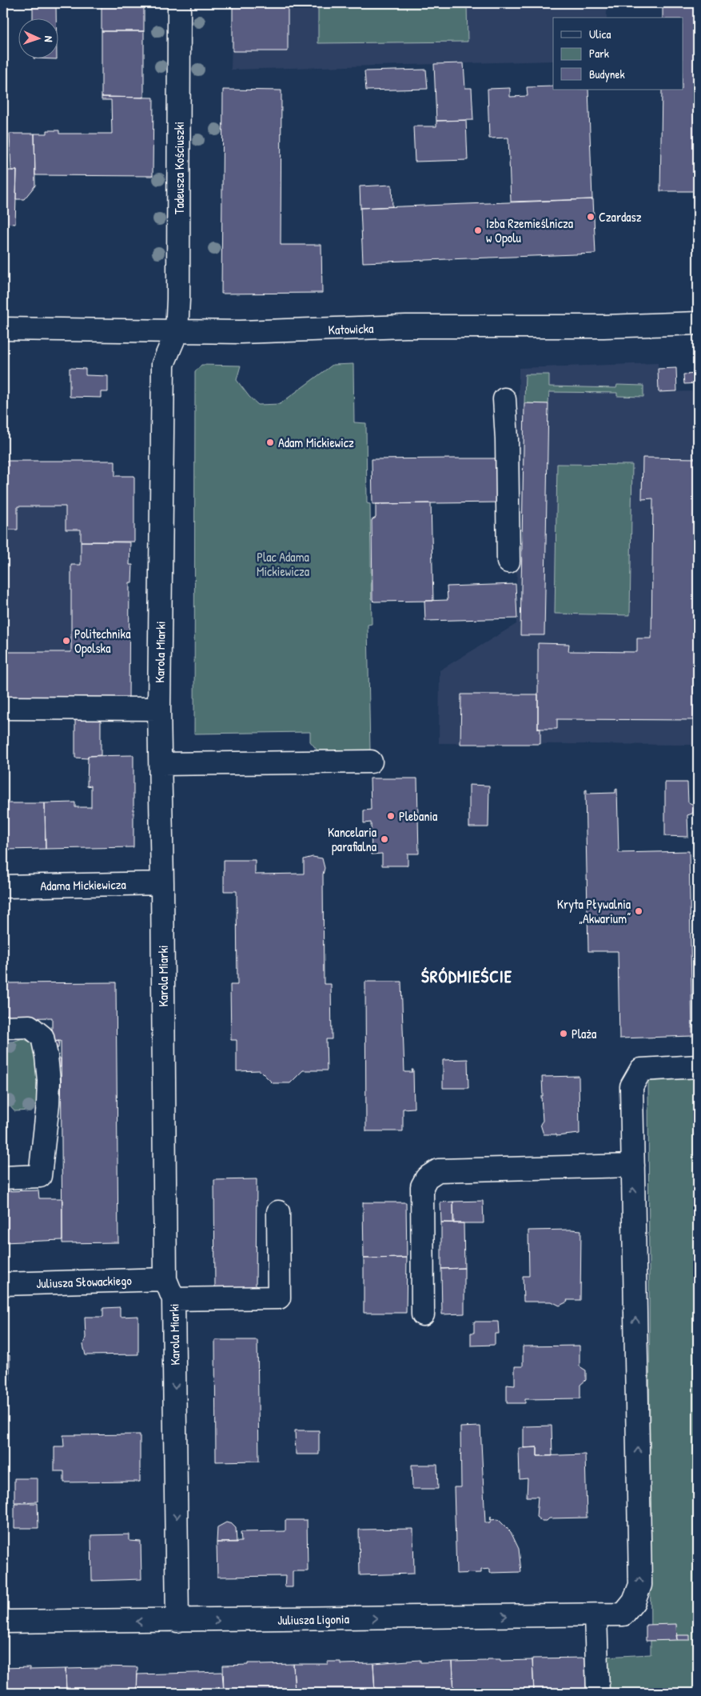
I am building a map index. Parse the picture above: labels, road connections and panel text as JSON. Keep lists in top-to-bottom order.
{
  "streets": {
    "street": [
      "Tadeusza Kościuszki",
      "Katowicka",
      "Karola Miarki",
      "Adama Mickiewicza",
      "Juliusza Słowackiego",
      "Juliusza Ligonia"
    ]
  },
  "crossings": [
    ["Tadeusza Kościuszki", "Katowicka"],
    ["Tadeusza Kościuszki", "Karola Miarki"],
    ["Katowicka", "Karola Miarki"],
    ["Karola Miarki", "Adama Mickiewicza"],
    ["Karola Miarki", "Juliusza Słowackiego"],
    ["Karola Miarki", "Juliusza Ligonia"]
  ],
  "districts": ["ŚRÓDMIEŚCIE"],
  "parks": ["Plac Adama Mickiewicza"],
  "places": [
    "Czardasz",
    "Izba Rzemieślnicza w Opolu",
    "Adam Mickiewicz",
    "Politechnika Opolska",
    "Plebania",
    "Kancelaria parafialna",
    "Kryta Pływalnia „Akwarium”",
    "Plaża"
  ],
  "legend": ["Ulica", "Park", "Budynek"],
  "north": "right"
}
